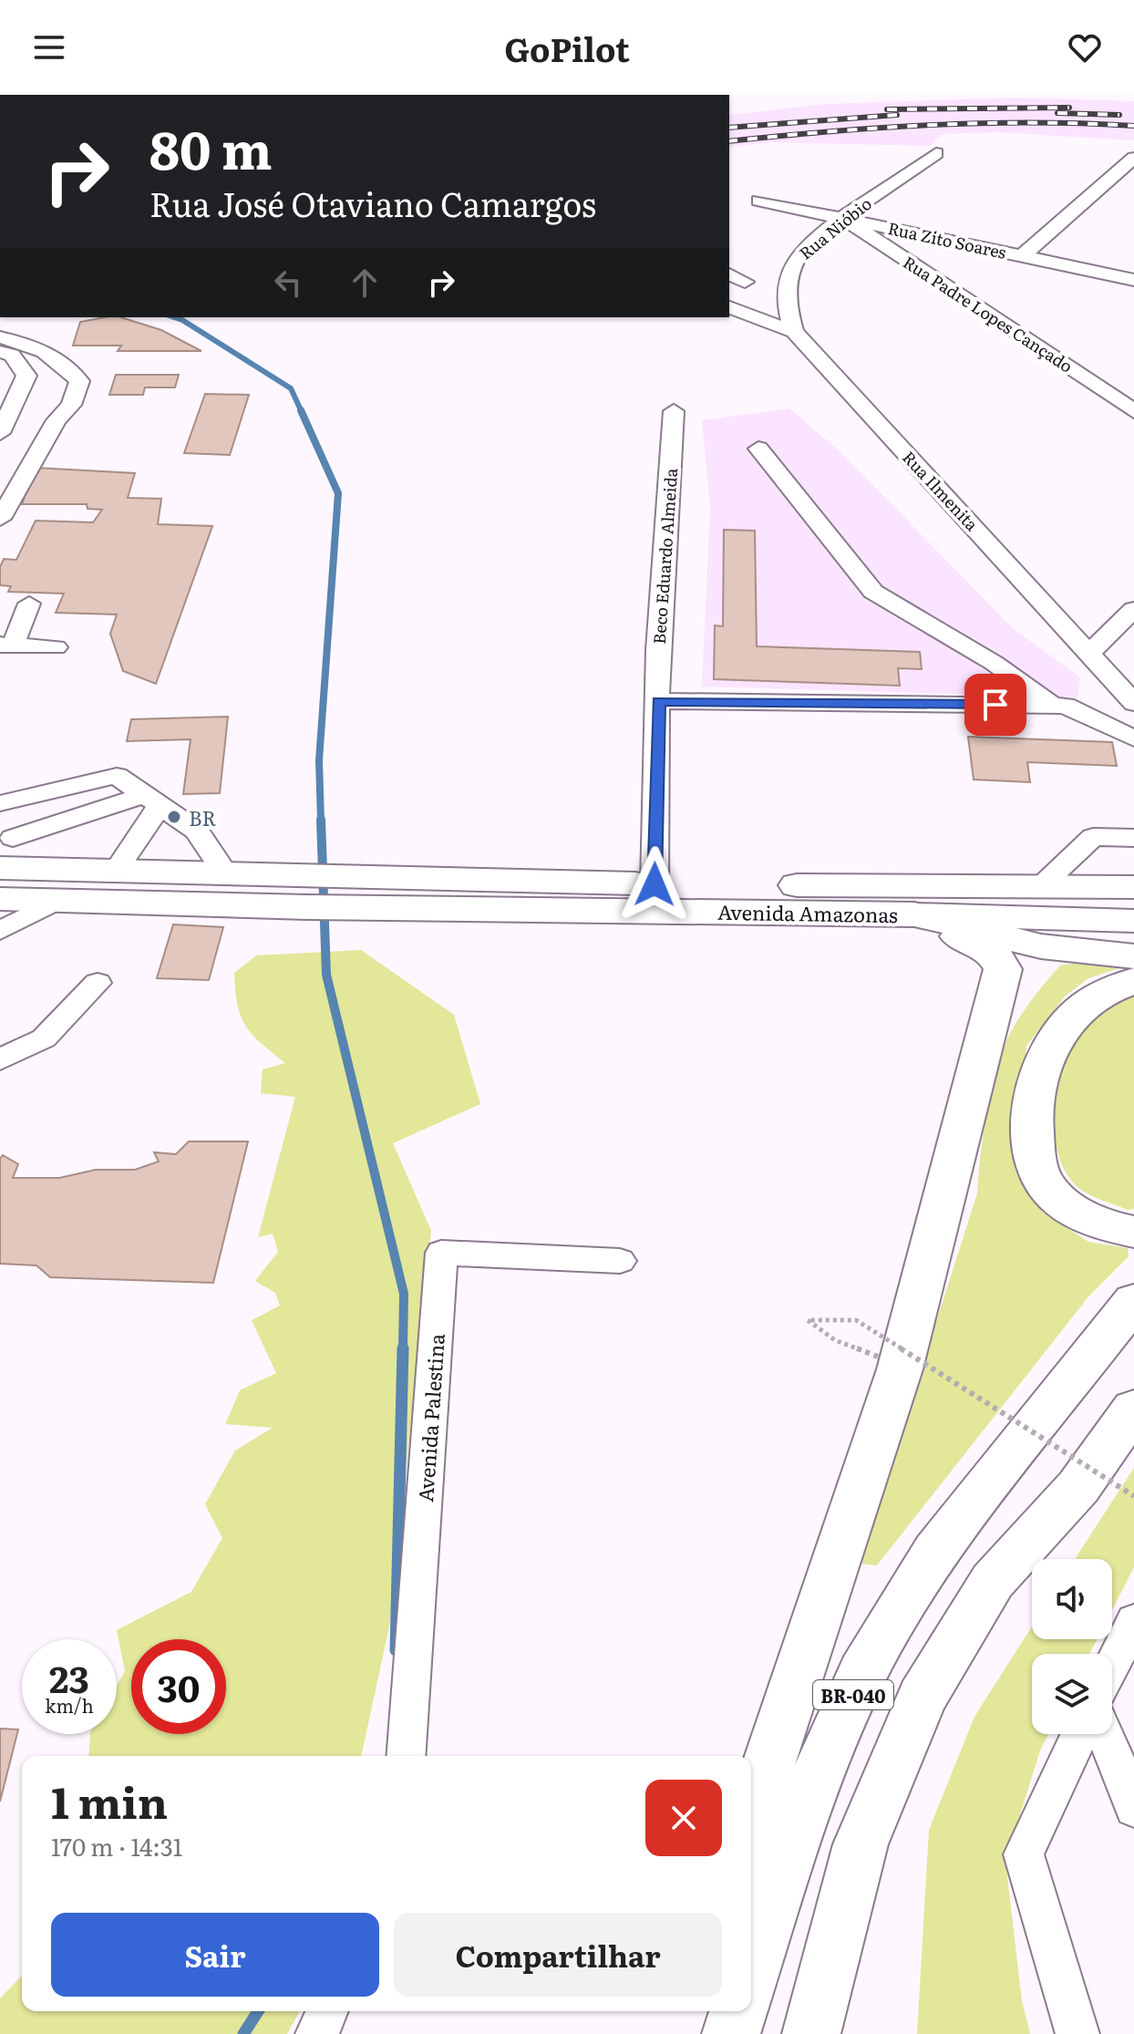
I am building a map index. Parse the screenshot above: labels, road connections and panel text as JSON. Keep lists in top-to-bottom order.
{
  "streets": {
    "highway": ["Avenida Amazonas", "BR-040"],
    "street": [
      "Rua Nióbio",
      "Rua Zito Soares",
      "Rua Padre Lopes Cançado",
      "Rua Ilmenita",
      "Beco Eduardo Almeida",
      "Avenida Palestina"
    ]
  },
  "crossings": [
    ["Rua Nióbio", "Rua Zito Soares"],
    ["Rua Nióbio", "Rua Padre Lopes Cançado"],
    ["Rua Nióbio", "Rua Ilmenita"],
    ["Rua Zito Soares", "Rua Padre Lopes Cançado"],
    ["Beco Eduardo Almeida", "Avenida Amazonas"]
  ],
  "places": ["BR"],
  "page": {
    "header": "GoPilot",
    "turn": ["80 m", "Rua José Otaviano Camargos"],
    "speed": "23 km/h",
    "limit": "30",
    "heading": ["1 min", "170 m · 14:31"],
    "buttons": ["Sair", "Compartilhar"]
  }
}
